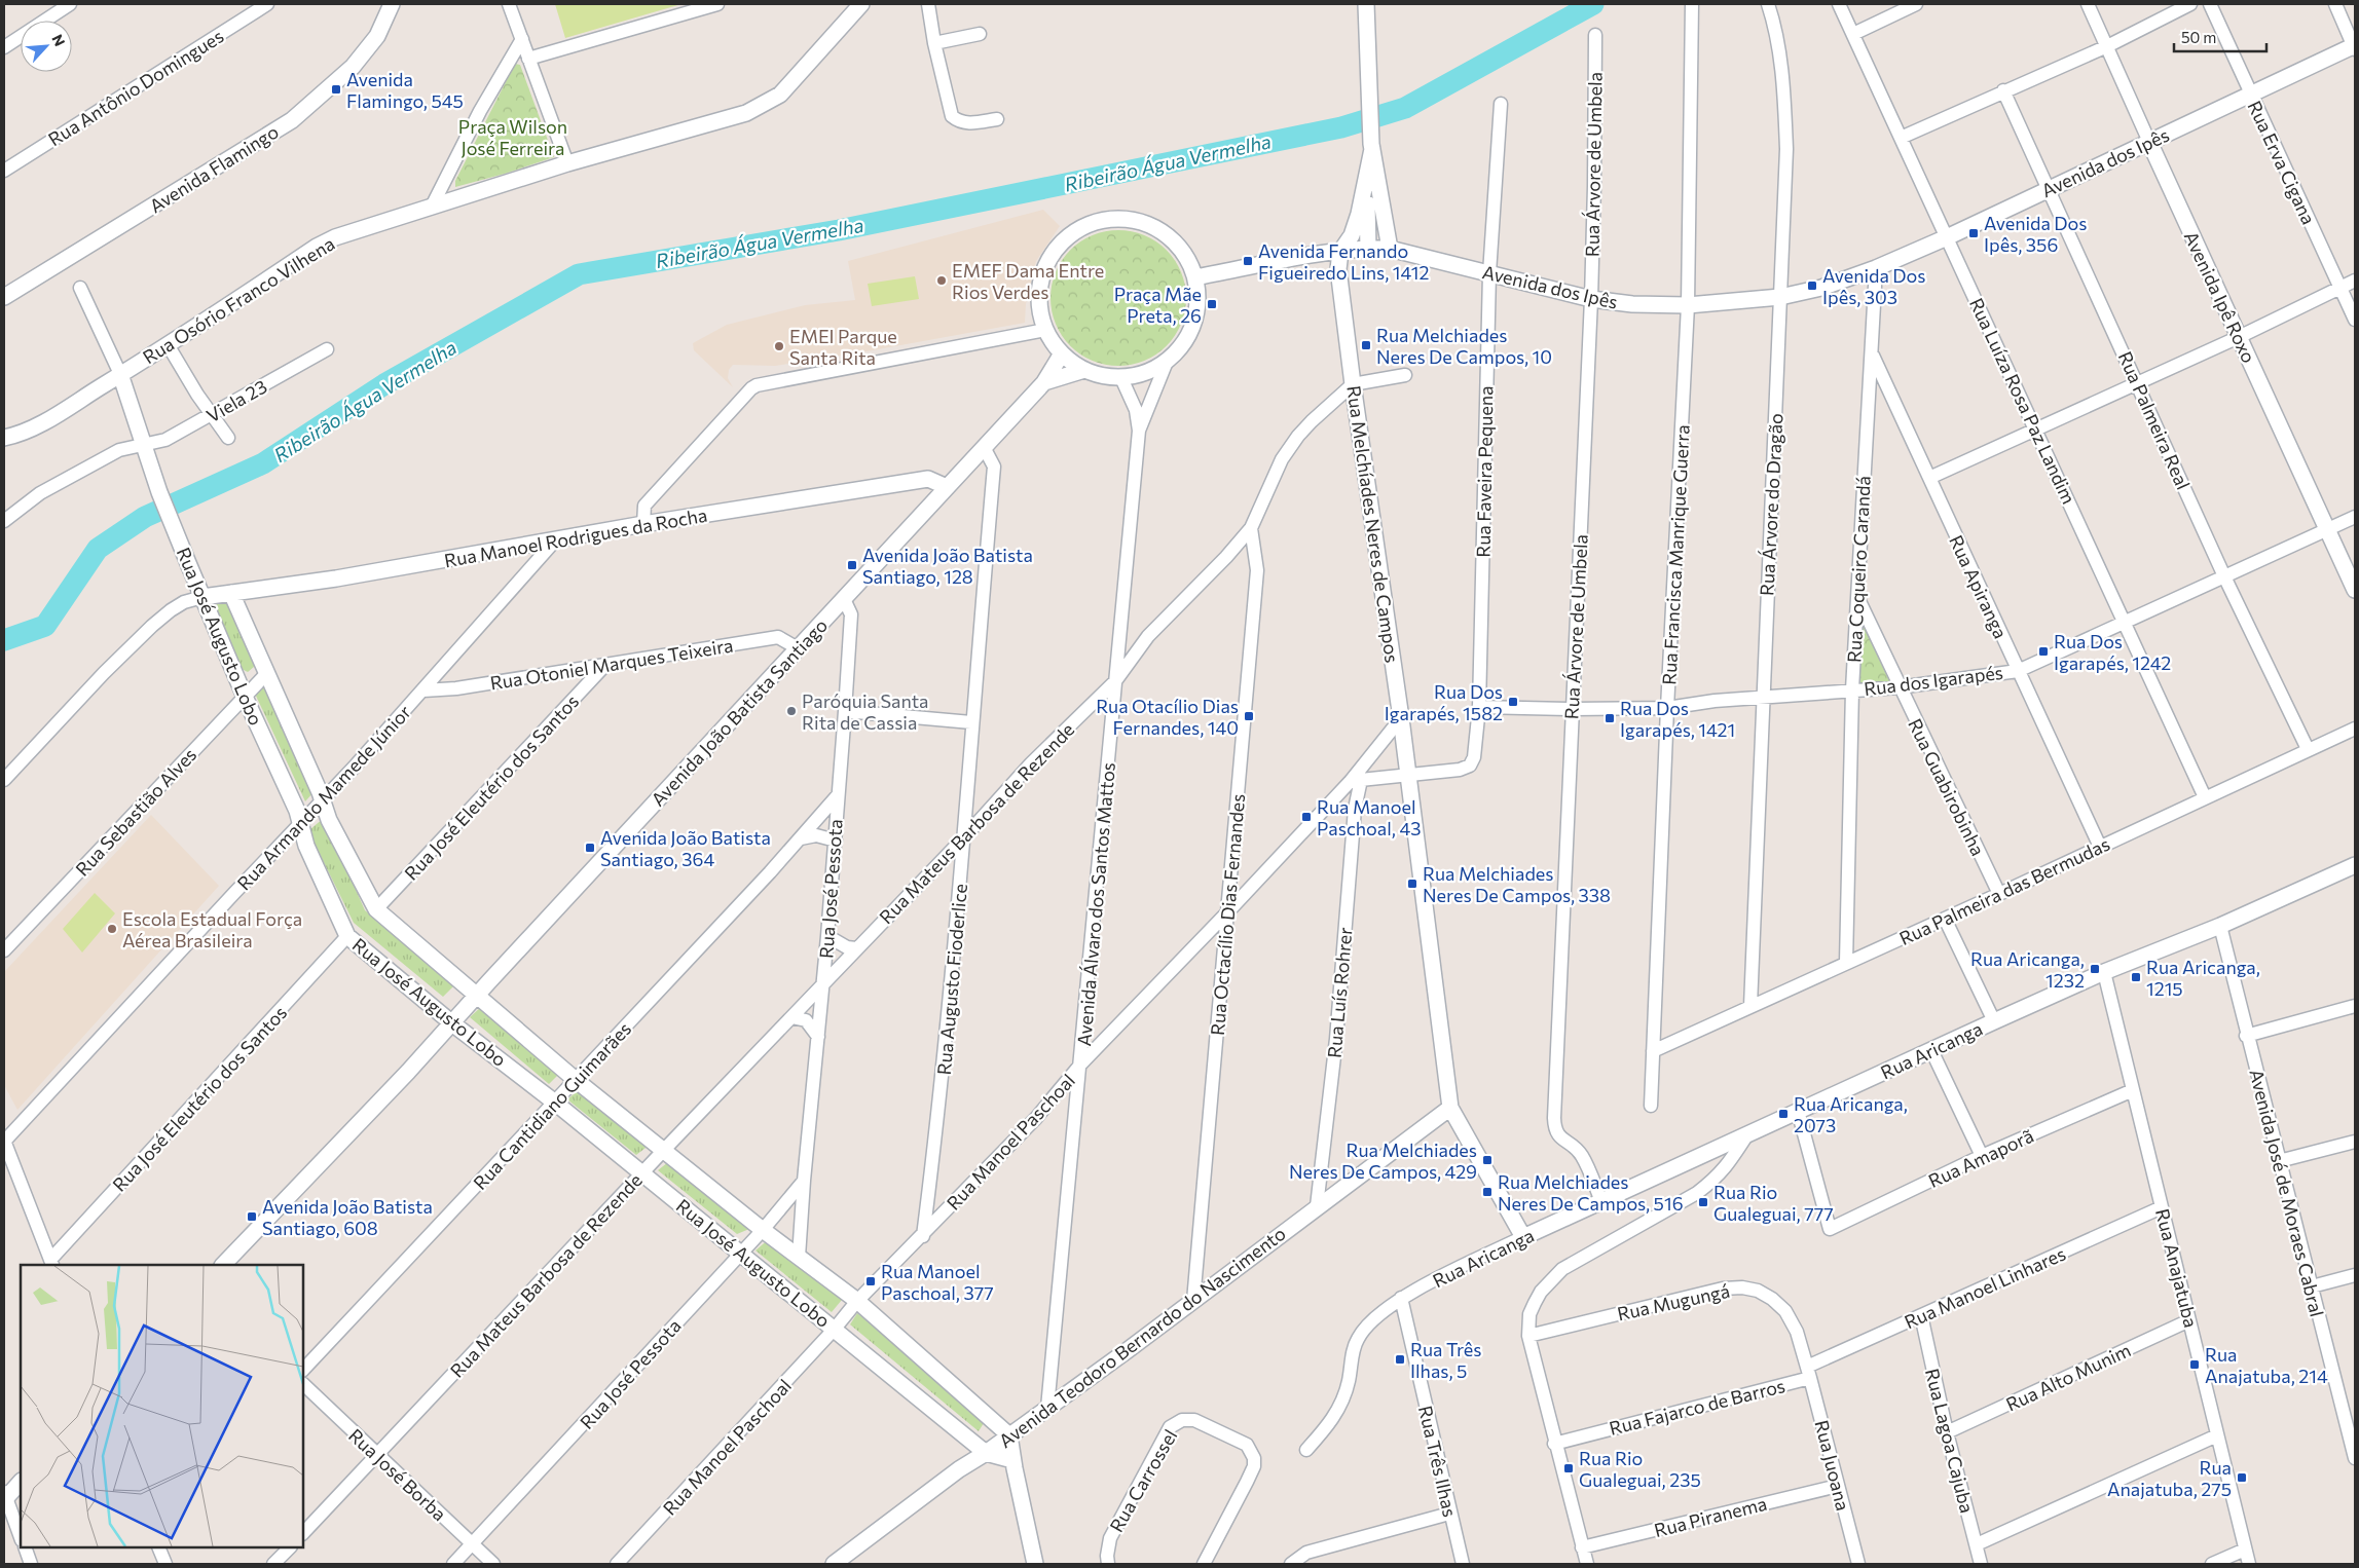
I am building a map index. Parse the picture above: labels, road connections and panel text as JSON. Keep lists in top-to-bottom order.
{
  "streets": {
    "street": [
      "Rua Antônio Domingues",
      "Avenida dos Ipês",
      "Rua Erva Cigana",
      "Rua Árvore de Umbela",
      "Avenida Flamingo",
      "Avenida Ipê Roxo",
      "Rua Osório Franco Vilhena",
      "Viela 23",
      "Rua Luíza Rosa Paz Landim",
      "Rua Palmeira Real",
      "Rua Faveira Pequena",
      "Rua Árvore do Dragão",
      "Rua Melchíades Neres de Campos",
      "Rua Manoel Rodrigues da Rocha",
      "Rua Francisca Manrique Guerra",
      "Rua Coqueiro Carandá",
      "Rua Apiranga",
      "Rua José Augusto Lobo",
      "Rua Otoniel Marques Teixeira",
      "Rua dos Igarapés",
      "Avenida João Batista Santiago",
      "Rua José Eleutério dos Santos",
      "Rua Guabirobinha",
      "Rua Armando Mamede Júnior",
      "Rua Sebastião Alves",
      "Rua Mateus Barbosa de Rezende",
      "Rua José Pessota",
      "Rua Palmeira das Bermudas",
      "Avenida Álvaro dos Santos Mattos",
      "Rua Octacílio Dias Fernandes",
      "Rua Augusto Fioderlice",
      "Rua Luís Rohrer",
      "Rua Aricanga",
      "Rua Cantidiano Guimarães",
      "Rua Manoel Paschoal",
      "Rua Amaporã",
      "Avenida José de Moraes Cabral",
      "Rua Anajatuba",
      "Rua Manoel Linhares",
      "Rua Mugungá",
      "Avenida Teodoro Bernardo do Nascimento",
      "Rua Alto Munim",
      "Rua Fajarco de Barros",
      "Rua Lagoa Cajuba",
      "Rua Três Ilhas",
      "Rua Juoana",
      "Rua José Borba",
      "Rua Carrossel",
      "Rua Piranema"
    ]
  },
  "crossings": [
    ["Avenida dos Ipês", "Rua Erva Cigana"],
    ["Avenida dos Ipês", "Rua Árvore de Umbela"],
    ["Avenida dos Ipês", "Avenida Ipê Roxo"],
    ["Avenida dos Ipês", "Rua Luíza Rosa Paz Landim"],
    ["Avenida dos Ipês", "Rua Palmeira Real"],
    ["Avenida dos Ipês", "Rua Faveira Pequena"],
    ["Avenida dos Ipês", "Rua Árvore do Dragão"],
    ["Avenida dos Ipês", "Rua Melchíades Neres de Campos"],
    ["Avenida dos Ipês", "Rua Francisca Manrique Guerra"],
    ["Avenida dos Ipês", "Rua Coqueiro Carandá"],
    ["Avenida dos Ipês", "Avenida João Batista Santiago"],
    ["Avenida dos Ipês", "Avenida Álvaro dos Santos Mattos"],
    ["Rua Árvore de Umbela", "Rua dos Igarapés"],
    ["Rua Árvore de Umbela", "Rua Aricanga"],
    ["Avenida Ipê Roxo", "Rua dos Igarapés"],
    ["Rua Osório Franco Vilhena", "Rua José Augusto Lobo"],
    ["Viela 23", "Rua José Augusto Lobo"],
    ["Rua Luíza Rosa Paz Landim", "Rua dos Igarapés"],
    ["Rua Luíza Rosa Paz Landim", "Rua Palmeira das Bermudas"],
    ["Rua Palmeira Real", "Rua dos Igarapés"],
    ["Rua Palmeira Real", "Rua Palmeira das Bermudas"],
    ["Rua Faveira Pequena", "Rua Melchíades Neres de Campos"],
    ["Rua Faveira Pequena", "Rua dos Igarapés"],
    ["Rua Árvore do Dragão", "Rua dos Igarapés"],
    ["Rua Árvore do Dragão", "Rua Palmeira das Bermudas"],
    ["Rua Melchíades Neres de Campos", "Rua Mateus Barbosa de Rezende"],
    ["Rua Melchíades Neres de Campos", "Rua Aricanga"],
    ["Rua Melchíades Neres de Campos", "Rua Manoel Paschoal"],
    ["Rua Melchíades Neres de Campos", "Avenida Teodoro Bernardo do Nascimento"],
    ["Rua Manoel Rodrigues da Rocha", "Rua José Augusto Lobo"],
    ["Rua Manoel Rodrigues da Rocha", "Avenida João Batista Santiago"],
    ["Rua Manoel Rodrigues da Rocha", "Rua Armando Mamede Júnior"],
    ["Rua Francisca Manrique Guerra", "Rua dos Igarapés"],
    ["Rua Francisca Manrique Guerra", "Rua Palmeira das Bermudas"],
    ["Rua Coqueiro Carandá", "Rua Apiranga"],
    ["Rua Coqueiro Carandá", "Rua dos Igarapés"],
    ["Rua Coqueiro Carandá", "Rua Guabirobinha"],
    ["Rua Coqueiro Carandá", "Rua Palmeira das Bermudas"],
    ["Rua Apiranga", "Rua dos Igarapés"],
    ["Rua Apiranga", "Rua Palmeira das Bermudas"],
    ["Rua José Augusto Lobo", "Avenida João Batista Santiago"],
    ["Rua José Augusto Lobo", "Rua José Eleutério dos Santos"],
    ["Rua José Augusto Lobo", "Rua Armando Mamede Júnior"],
    ["Rua José Augusto Lobo", "Rua Sebastião Alves"],
    ["Rua José Augusto Lobo", "Rua Mateus Barbosa de Rezende"],
    ["Rua José Augusto Lobo", "Rua José Pessota"],
    ["Rua José Augusto Lobo", "Rua Cantidiano Guimarães"],
    ["Rua José Augusto Lobo", "Rua Manoel Paschoal"],
    ["Rua José Augusto Lobo", "Avenida Teodoro Bernardo do Nascimento"],
    ["Rua Otoniel Marques Teixeira", "Avenida João Batista Santiago"],
    ["Rua Otoniel Marques Teixeira", "Rua José Eleutério dos Santos"],
    ["Rua Otoniel Marques Teixeira", "Rua Armando Mamede Júnior"],
    ["Rua dos Igarapés", "Rua Guabirobinha"],
    ["Avenida João Batista Santiago", "Rua José Pessota"],
    ["Avenida João Batista Santiago", "Avenida Álvaro dos Santos Mattos"],
    ["Avenida João Batista Santiago", "Rua Augusto Fioderlice"],
    ["Rua Guabirobinha", "Rua Palmeira das Bermudas"],
    ["Rua Mateus Barbosa de Rezende", "Rua José Pessota"],
    ["Rua Mateus Barbosa de Rezende", "Avenida Álvaro dos Santos Mattos"],
    ["Rua Mateus Barbosa de Rezende", "Rua Octacílio Dias Fernandes"],
    ["Rua Mateus Barbosa de Rezende", "Rua Augusto Fioderlice"],
    ["Rua Mateus Barbosa de Rezende", "Rua José Borba"],
    ["Rua José Pessota", "Rua Cantidiano Guimarães"],
    ["Rua José Pessota", "Rua José Borba"],
    ["Avenida Álvaro dos Santos Mattos", "Rua Manoel Paschoal"],
    ["Avenida Álvaro dos Santos Mattos", "Avenida Teodoro Bernardo do Nascimento"],
    ["Rua Octacílio Dias Fernandes", "Rua Manoel Paschoal"],
    ["Rua Octacílio Dias Fernandes", "Avenida Teodoro Bernardo do Nascimento"],
    ["Rua Augusto Fioderlice", "Rua Manoel Paschoal"],
    ["Rua Luís Rohrer", "Rua Manoel Paschoal"],
    ["Rua Luís Rohrer", "Avenida Teodoro Bernardo do Nascimento"],
    ["Rua Aricanga", "Rua Amaporã"],
    ["Rua Aricanga", "Avenida José de Moraes Cabral"],
    ["Rua Aricanga", "Rua Anajatuba"],
    ["Rua Aricanga", "Rua Três Ilhas"],
    ["Rua Amaporã", "Rua Anajatuba"],
    ["Rua Anajatuba", "Rua Manoel Linhares"],
    ["Rua Anajatuba", "Rua Alto Munim"],
    ["Rua Manoel Linhares", "Rua Mugungá"],
    ["Rua Manoel Linhares", "Rua Fajarco de Barros"],
    ["Rua Manoel Linhares", "Rua Lagoa Cajuba"],
    ["Rua Manoel Linhares", "Rua Juoana"],
    ["Rua Mugungá", "Rua Fajarco de Barros"],
    ["Rua Mugungá", "Rua Juoana"],
    ["Rua Alto Munim", "Rua Lagoa Cajuba"],
    ["Rua Fajarco de Barros", "Rua Juoana"],
    ["Rua Juoana", "Rua Piranema"]
  ],
  "water": ["Ribeirão Água Vermelha"],
  "parks": ["Praça Wilson José Ferreira"],
  "places": {
    "transit": [
      "Avenida Flamingo, 545",
      "Avenida Dos Ipês, 356",
      "Avenida Fernando Figueiredo Lins, 1412",
      "Avenida Dos Ipês, 303",
      "Praça Mãe Preta, 26",
      "Rua Melchiades Neres De Campos, 10",
      "Avenida João Batista Santiago, 128",
      "Rua Dos Igarapés, 1242",
      "Rua Dos Igarapés, 1582",
      "Rua Otacílio Dias Fernandes, 140",
      "Rua Dos Igarapés, 1421",
      "Rua Manoel Paschoal, 43",
      "Avenida João Batista Santiago, 364",
      "Rua Melchiades Neres De Campos, 338",
      "Rua Aricanga, 1232",
      "Rua Aricanga, 1215",
      "Rua Aricanga, 2073",
      "Rua Melchiades Neres De Campos, 429",
      "Rua Melchiades Neres De Campos, 516",
      "Rua Rio Gualeguai, 777",
      "Avenida João Batista Santiago, 608",
      "Rua Manoel Paschoal, 377",
      "Rua Três Ilhas, 5",
      "Rua Anajatuba, 214",
      "Rua Rio Gualeguai, 235",
      "Rua Anajatuba, 275"
    ],
    "other": [
      "EMEF Dama Entre Rios Verdes",
      "EMEI Parque Santa Rita",
      "Paróquia Santa Rita de Cassia",
      "Escola Estadual Força Aérea Brasileira"
    ]
  },
  "scale_bar": "50 m",
  "north": "top right"
}
